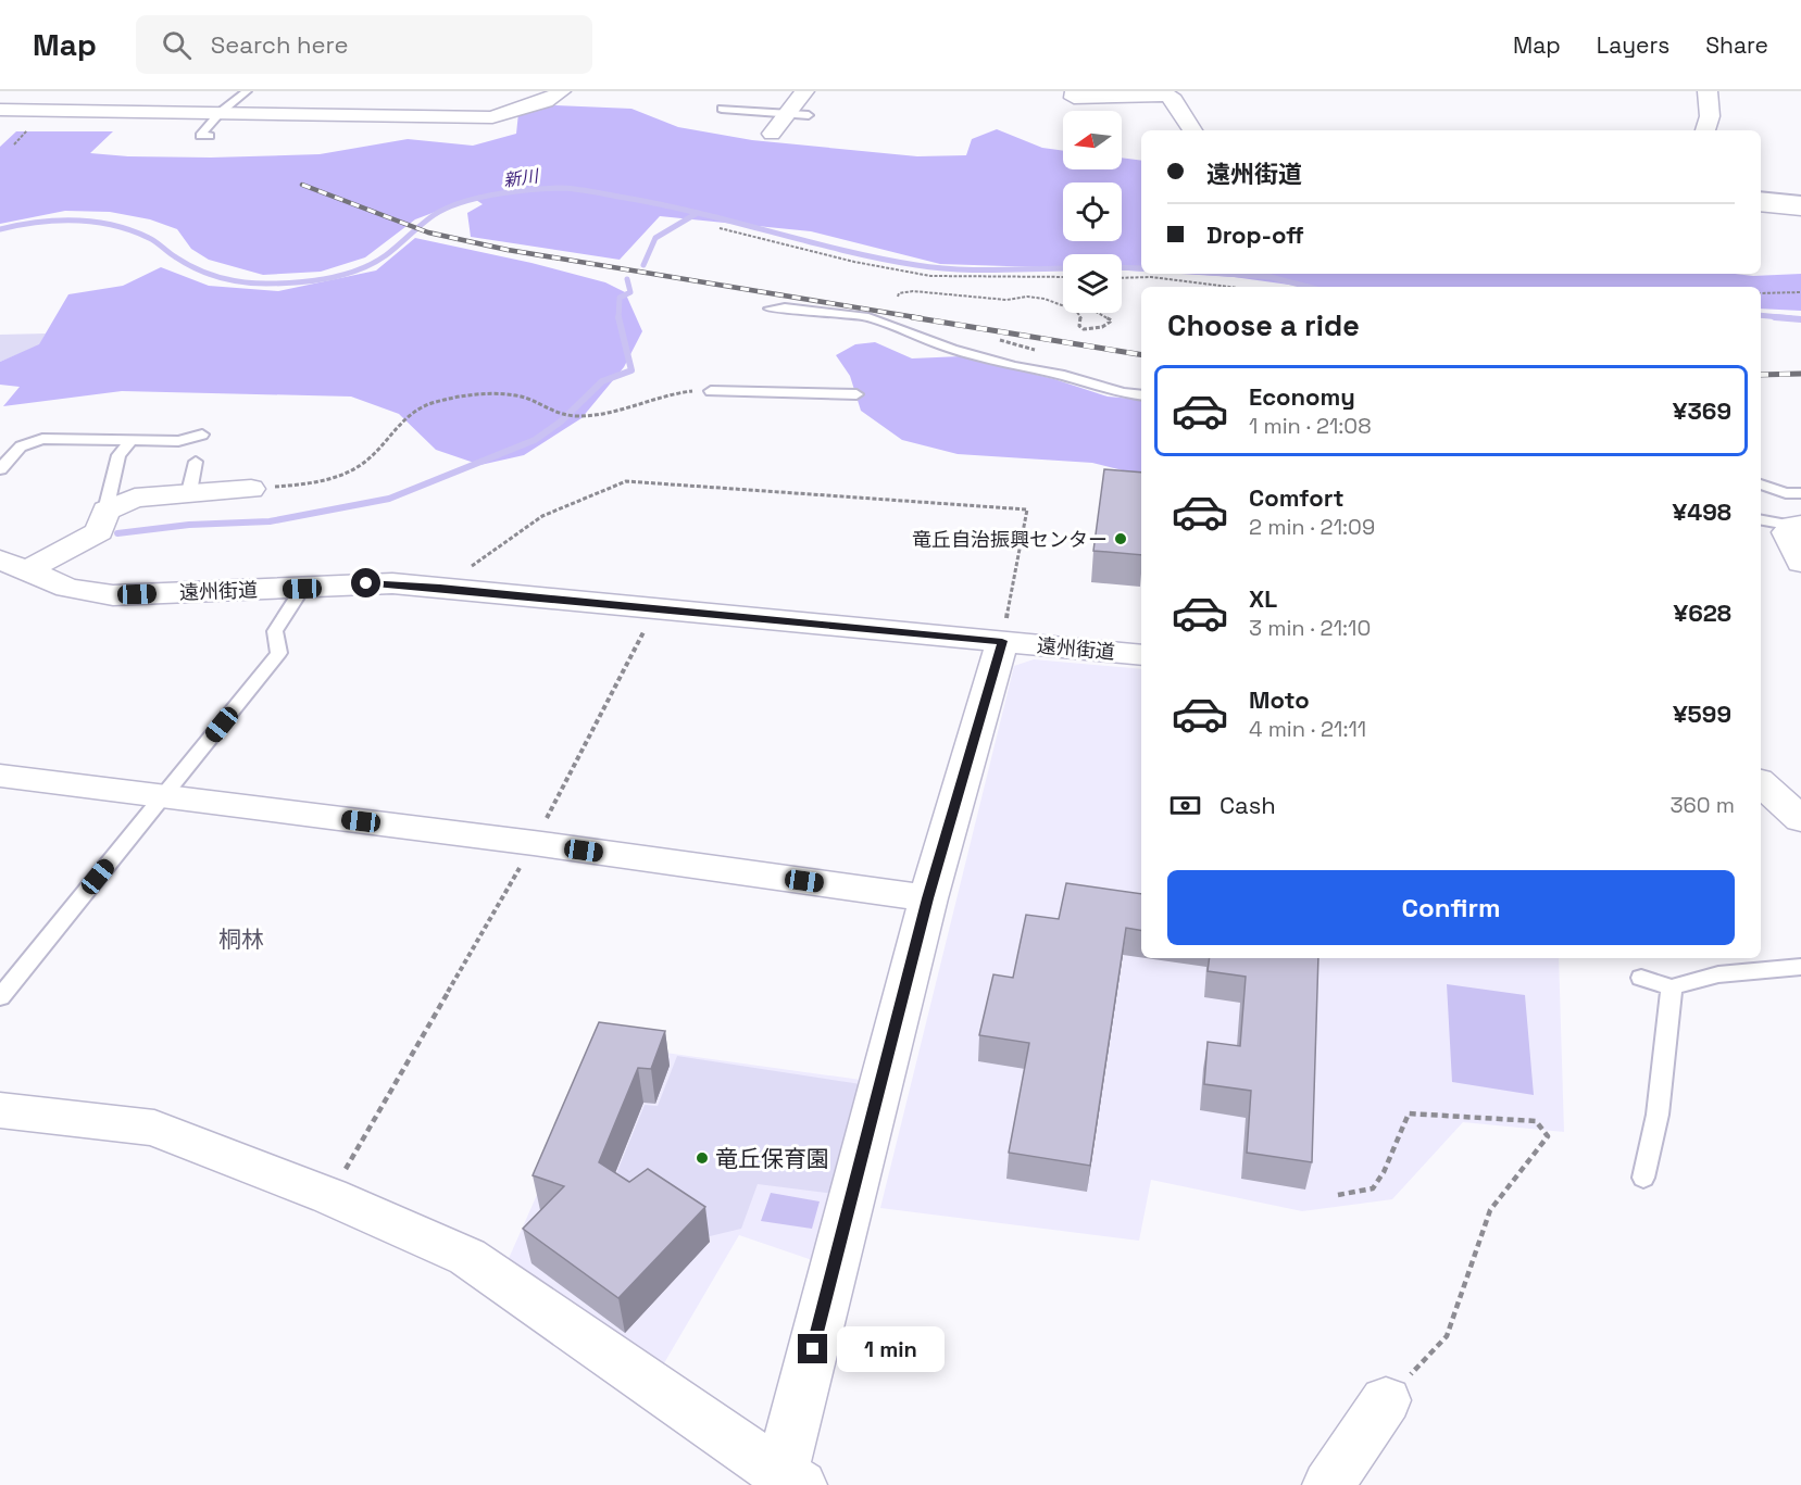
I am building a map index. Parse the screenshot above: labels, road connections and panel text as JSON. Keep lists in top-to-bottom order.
{
  "streets": {
    "street": ["遠州街道"]
  },
  "districts": ["桐林"],
  "water": ["新川"],
  "places": ["竜丘自治振興センター", "竜丘保育園"],
  "north": "left",
  "page": {
    "header": "Map",
    "search": "Search here",
    "nav": ["Map", "Layers", "Share"],
    "banner": ["遠州街道", "Drop-off"],
    "heading": "Choose a ride",
    "list": [
      {
        "name": "Economy",
        "note": "1 min · 21:08",
        "value": "¥369"
      },
      {
        "name": "Comfort",
        "note": "2 min · 21:09",
        "value": "¥498"
      },
      {
        "name": "XL",
        "note": "3 min · 21:10",
        "value": "¥628"
      },
      {
        "name": "Moto",
        "note": "4 min · 21:11",
        "value": "¥599"
      }
    ],
    "pay": ["Cash", "360 m"],
    "buttons": "Confirm",
    "bubble": "1 min"
  }
}
